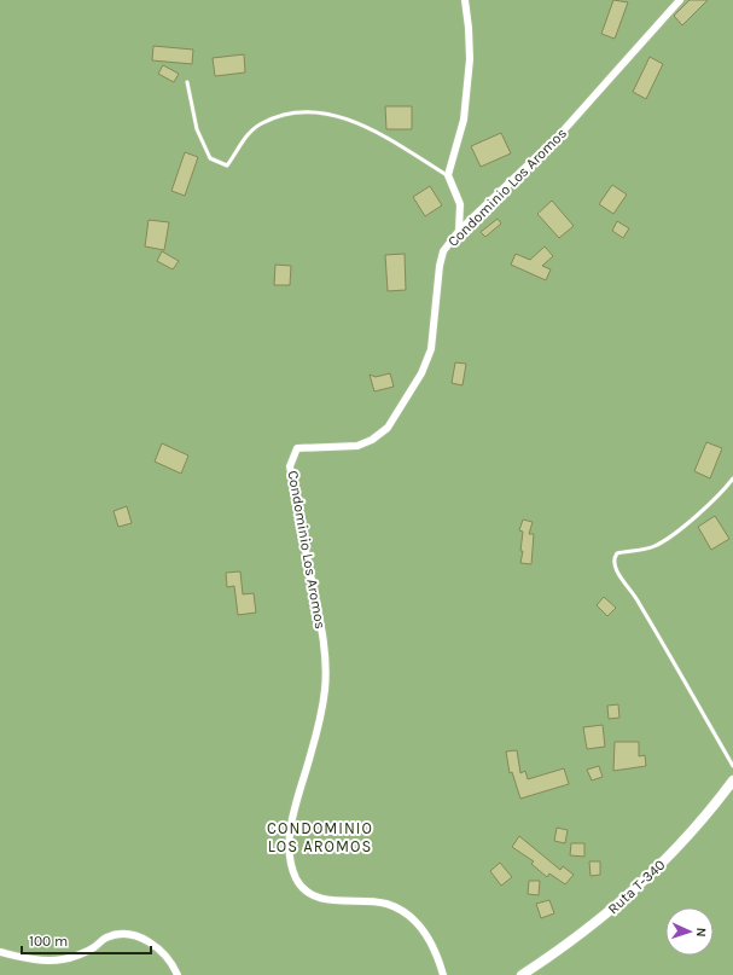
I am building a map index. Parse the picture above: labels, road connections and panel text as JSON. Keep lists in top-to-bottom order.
{
  "streets": {
    "street": ["Condominio Los Aromos", "Ruta T-340"]
  },
  "districts": ["CONDOMINIO LOS AROMOS"],
  "scale_bar": "100 m",
  "north": "right"
}
